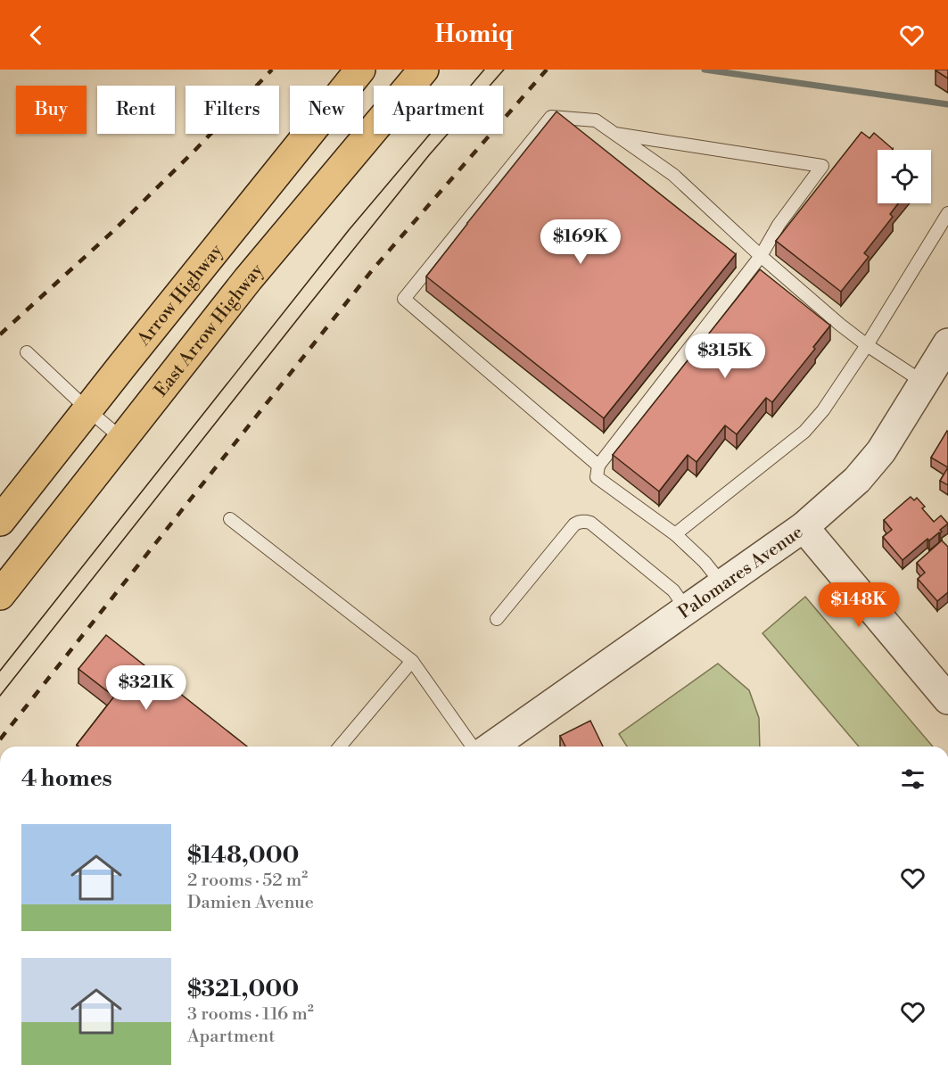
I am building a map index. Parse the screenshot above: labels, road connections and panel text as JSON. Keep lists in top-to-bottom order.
{
  "streets": {
    "main road": ["Arrow Highway", "East Arrow Highway"],
    "street": ["Palomares Avenue"]
  },
  "page": {
    "header": "Homiq",
    "chip": [
      "Buy",
      "Rent",
      "Filters",
      "New",
      "Apartment"
    ],
    "price": [
      "$169K",
      "$315K",
      "$148K",
      "$321K"
    ],
    "heading": "4 homes",
    "list": [
      {
        "name": "$148,000",
        "note": "2 rooms · 52 m² · Damien Avenue"
      },
      {
        "name": "$321,000",
        "note": "3 rooms · 116 m² · Apartment"
      }
    ]
  }
}
